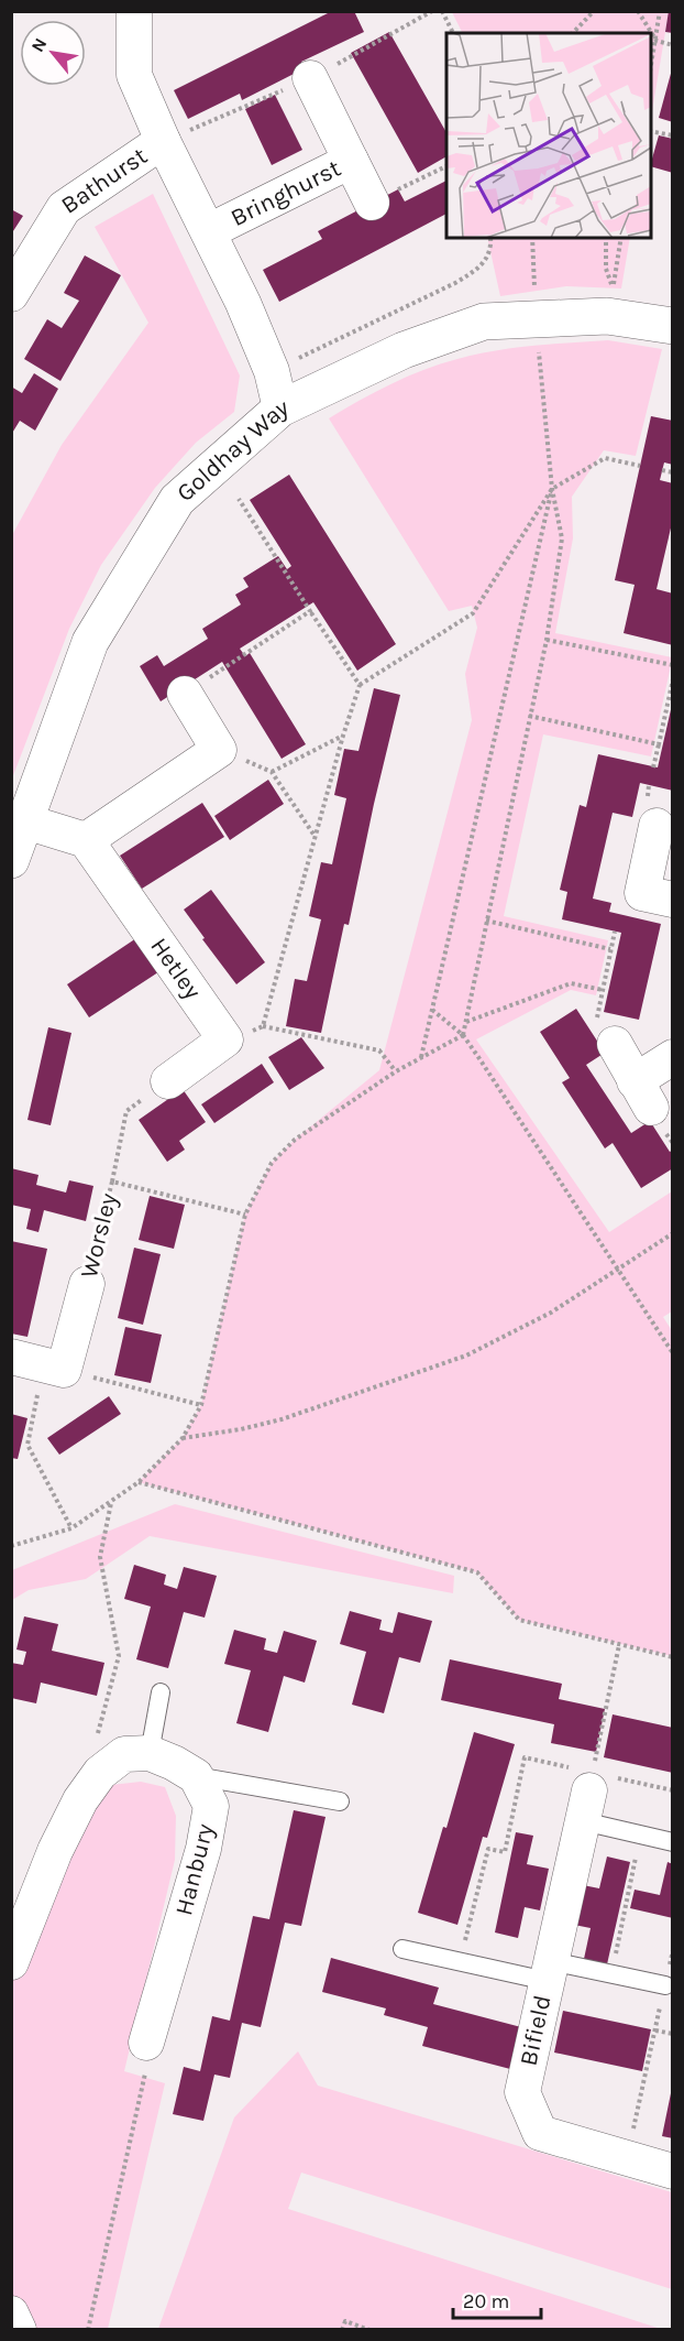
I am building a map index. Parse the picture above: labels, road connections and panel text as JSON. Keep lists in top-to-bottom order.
{
  "streets": {
    "street": [
      "Bathurst",
      "Bringhurst",
      "Goldhay Way",
      "Hetley",
      "Worsley",
      "Hanbury",
      "Bifield"
    ]
  },
  "crossings": [
    ["Bathurst", "Bringhurst"],
    ["Bringhurst", "Goldhay Way"]
  ],
  "scale_bar": "20 m",
  "north": "top left"
}
